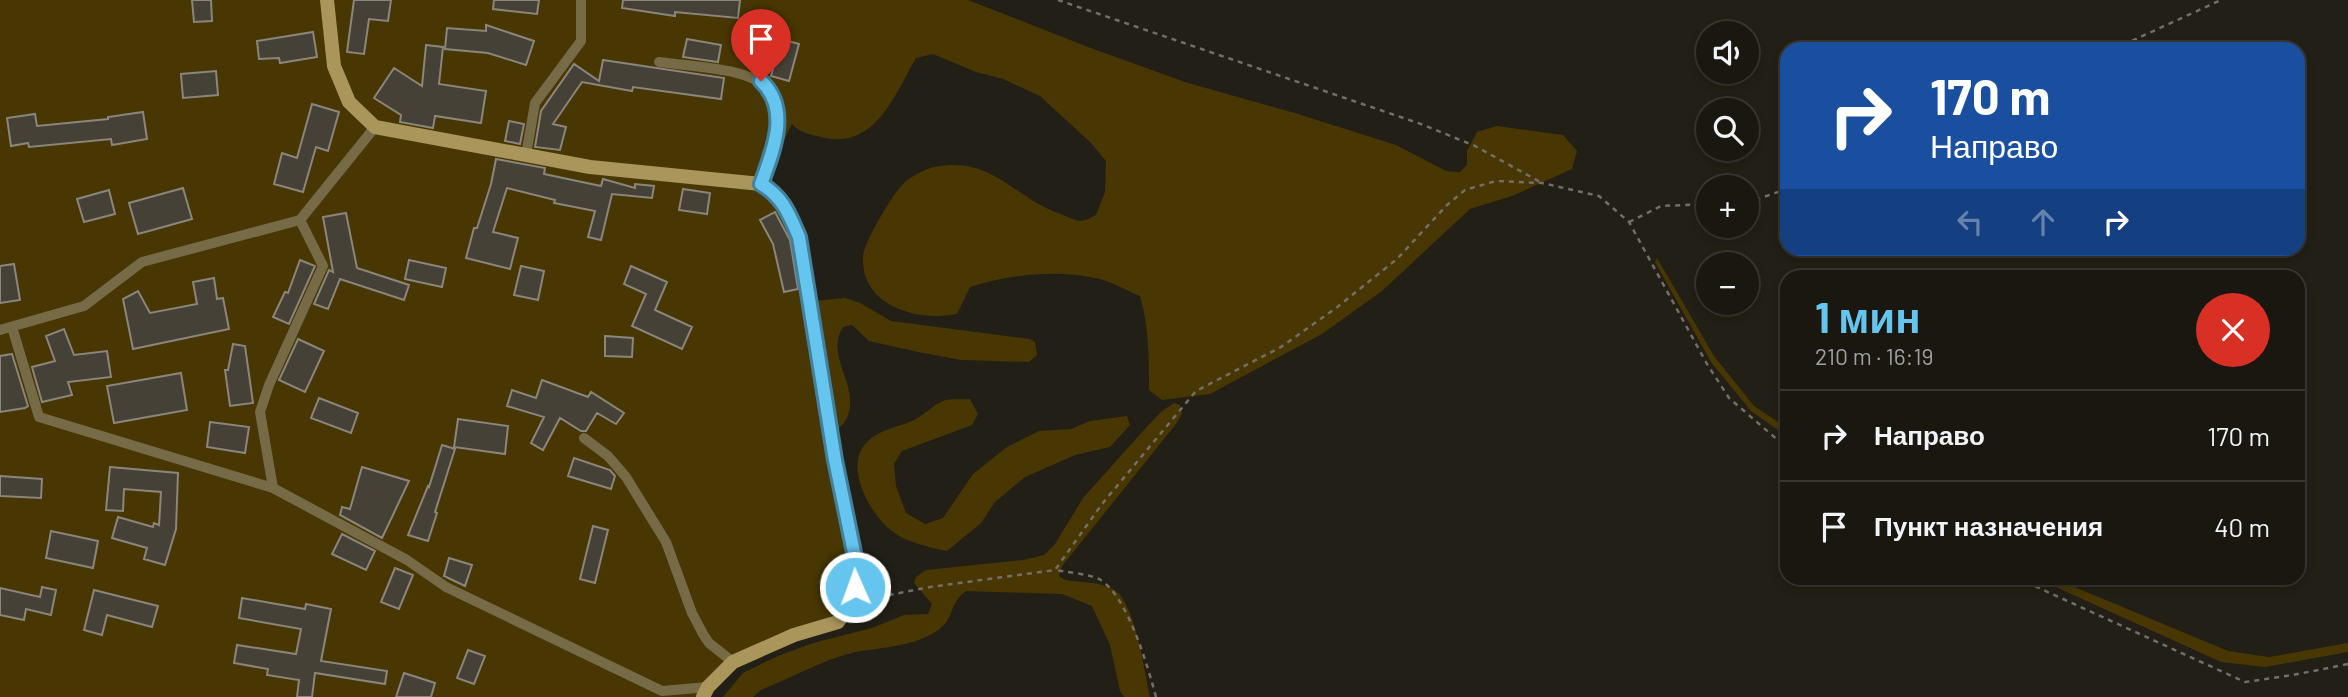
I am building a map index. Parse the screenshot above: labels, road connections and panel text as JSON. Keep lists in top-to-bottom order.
{
  "page": {
    "map_buttons": ["+", "−"],
    "turn": ["170 m", "Направо"],
    "heading": ["1 мин", "210 m · 16:19"],
    "list": [
      {
        "name": "Направо",
        "value": "170 m"
      },
      {
        "name": "Пункт назначения",
        "value": "40 m"
      }
    ]
  }
}
